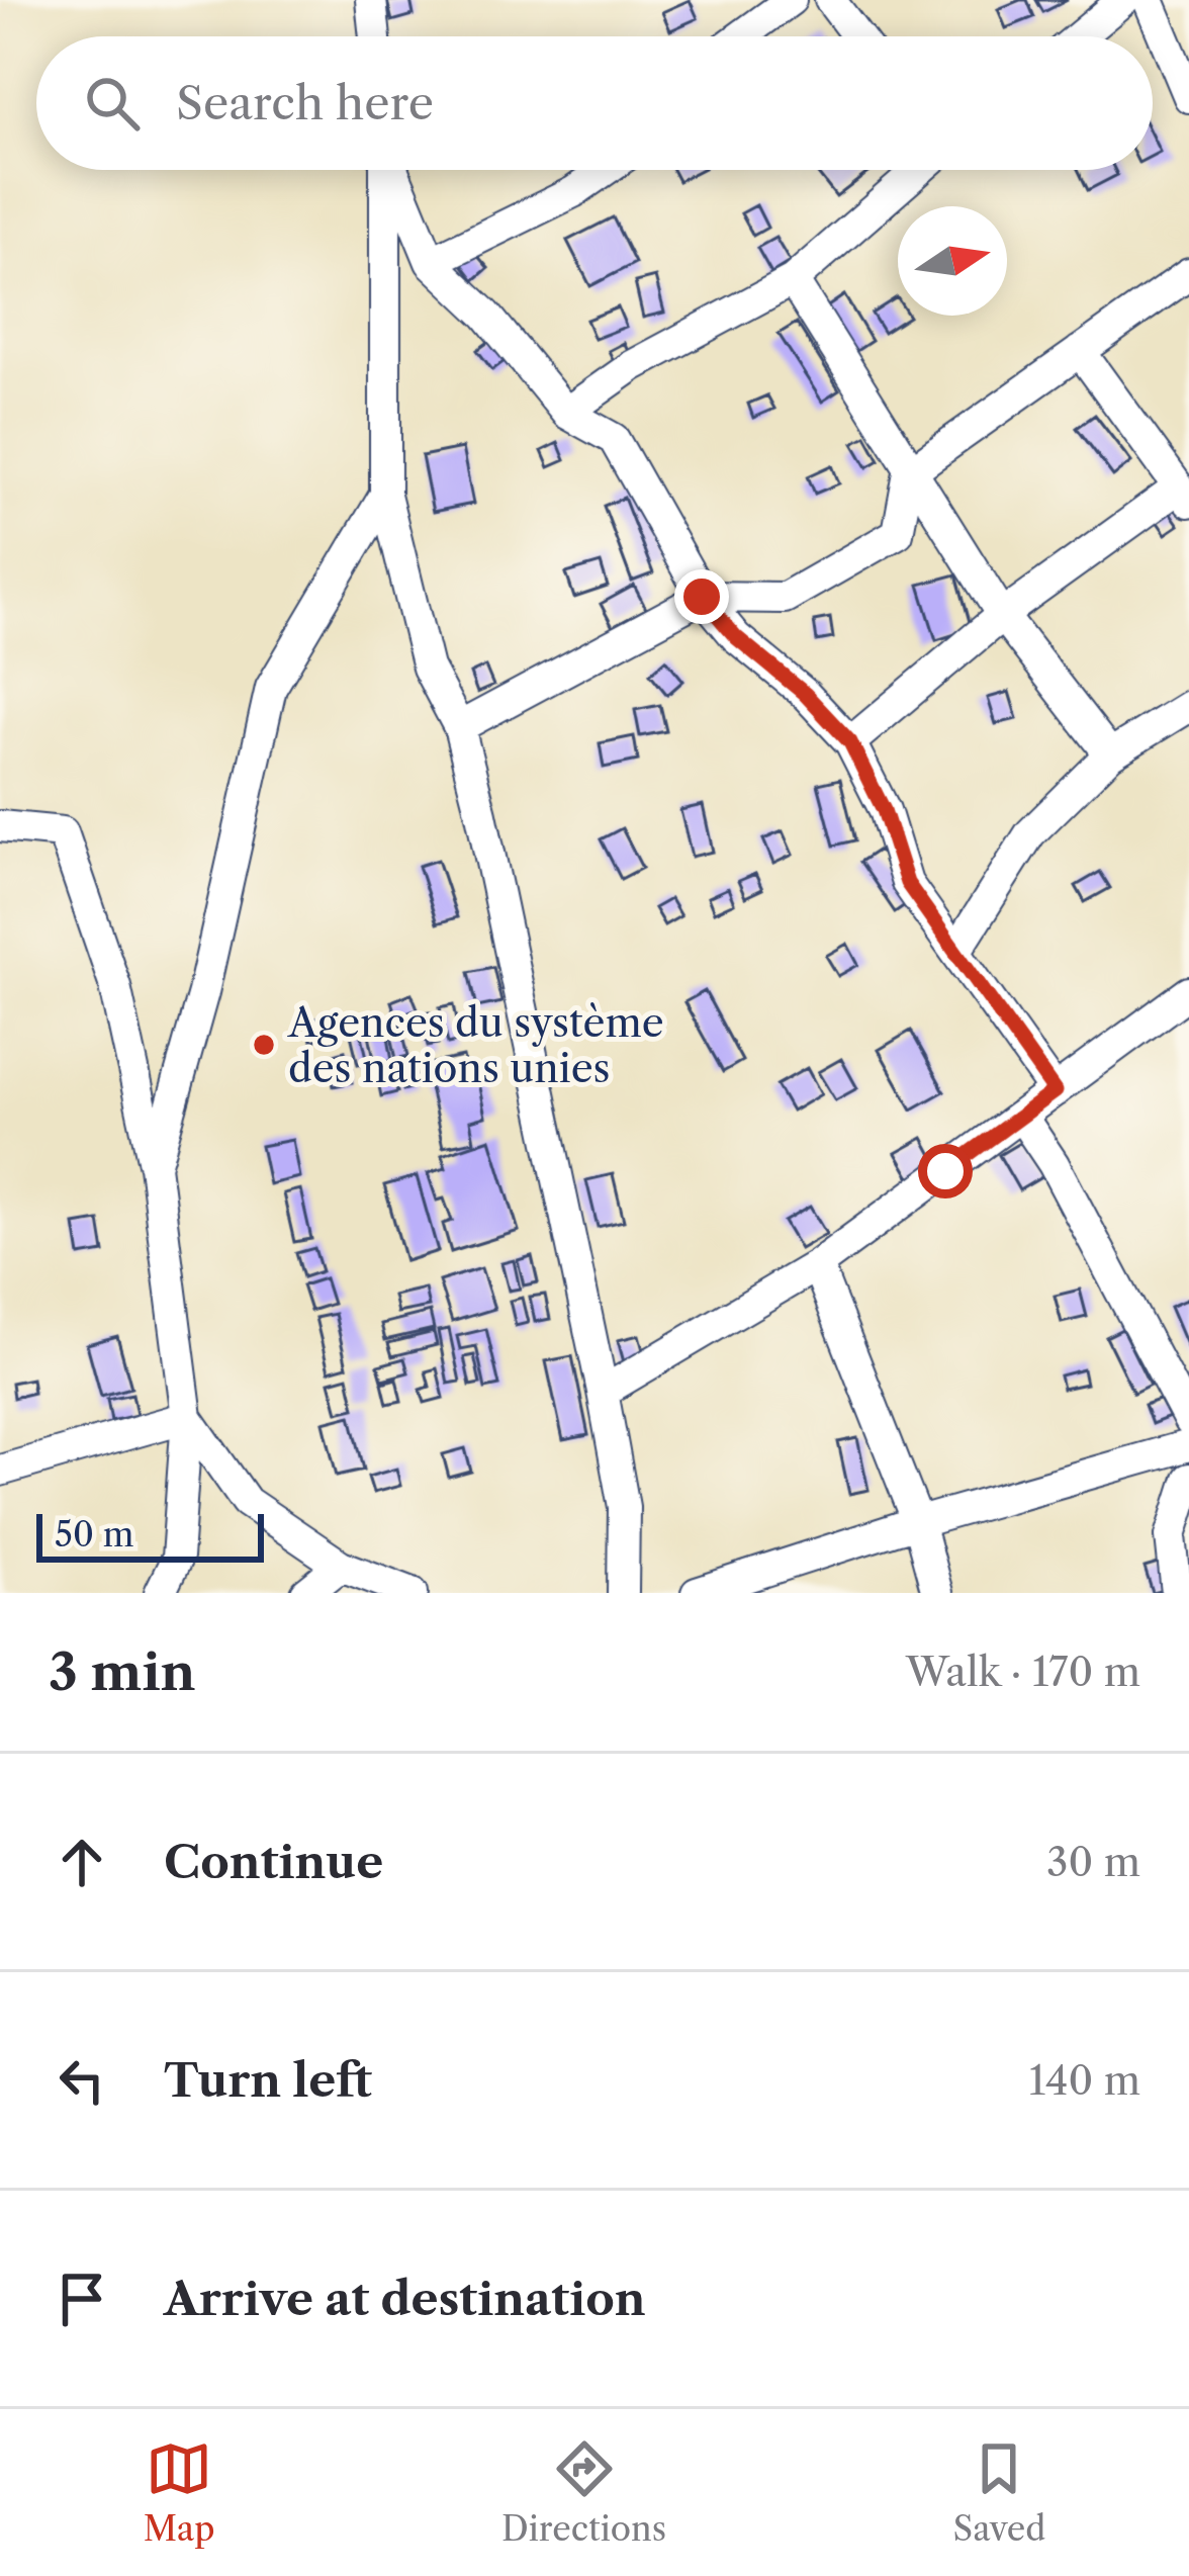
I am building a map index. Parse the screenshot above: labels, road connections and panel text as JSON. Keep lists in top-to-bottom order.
{
  "places": ["Agences du système des nations unies"],
  "scale_bar": "50 m",
  "north": "right",
  "page": {
    "search": "Search here",
    "scale": "50 m",
    "heading": ["3 min", "Walk · 170 m"],
    "list": [
      ["Continue", "30 m"],
      ["Turn left", "140 m"],
      "Arrive at destination"
    ],
    "nav": ["Map", "Directions", "Saved"]
  }
}
